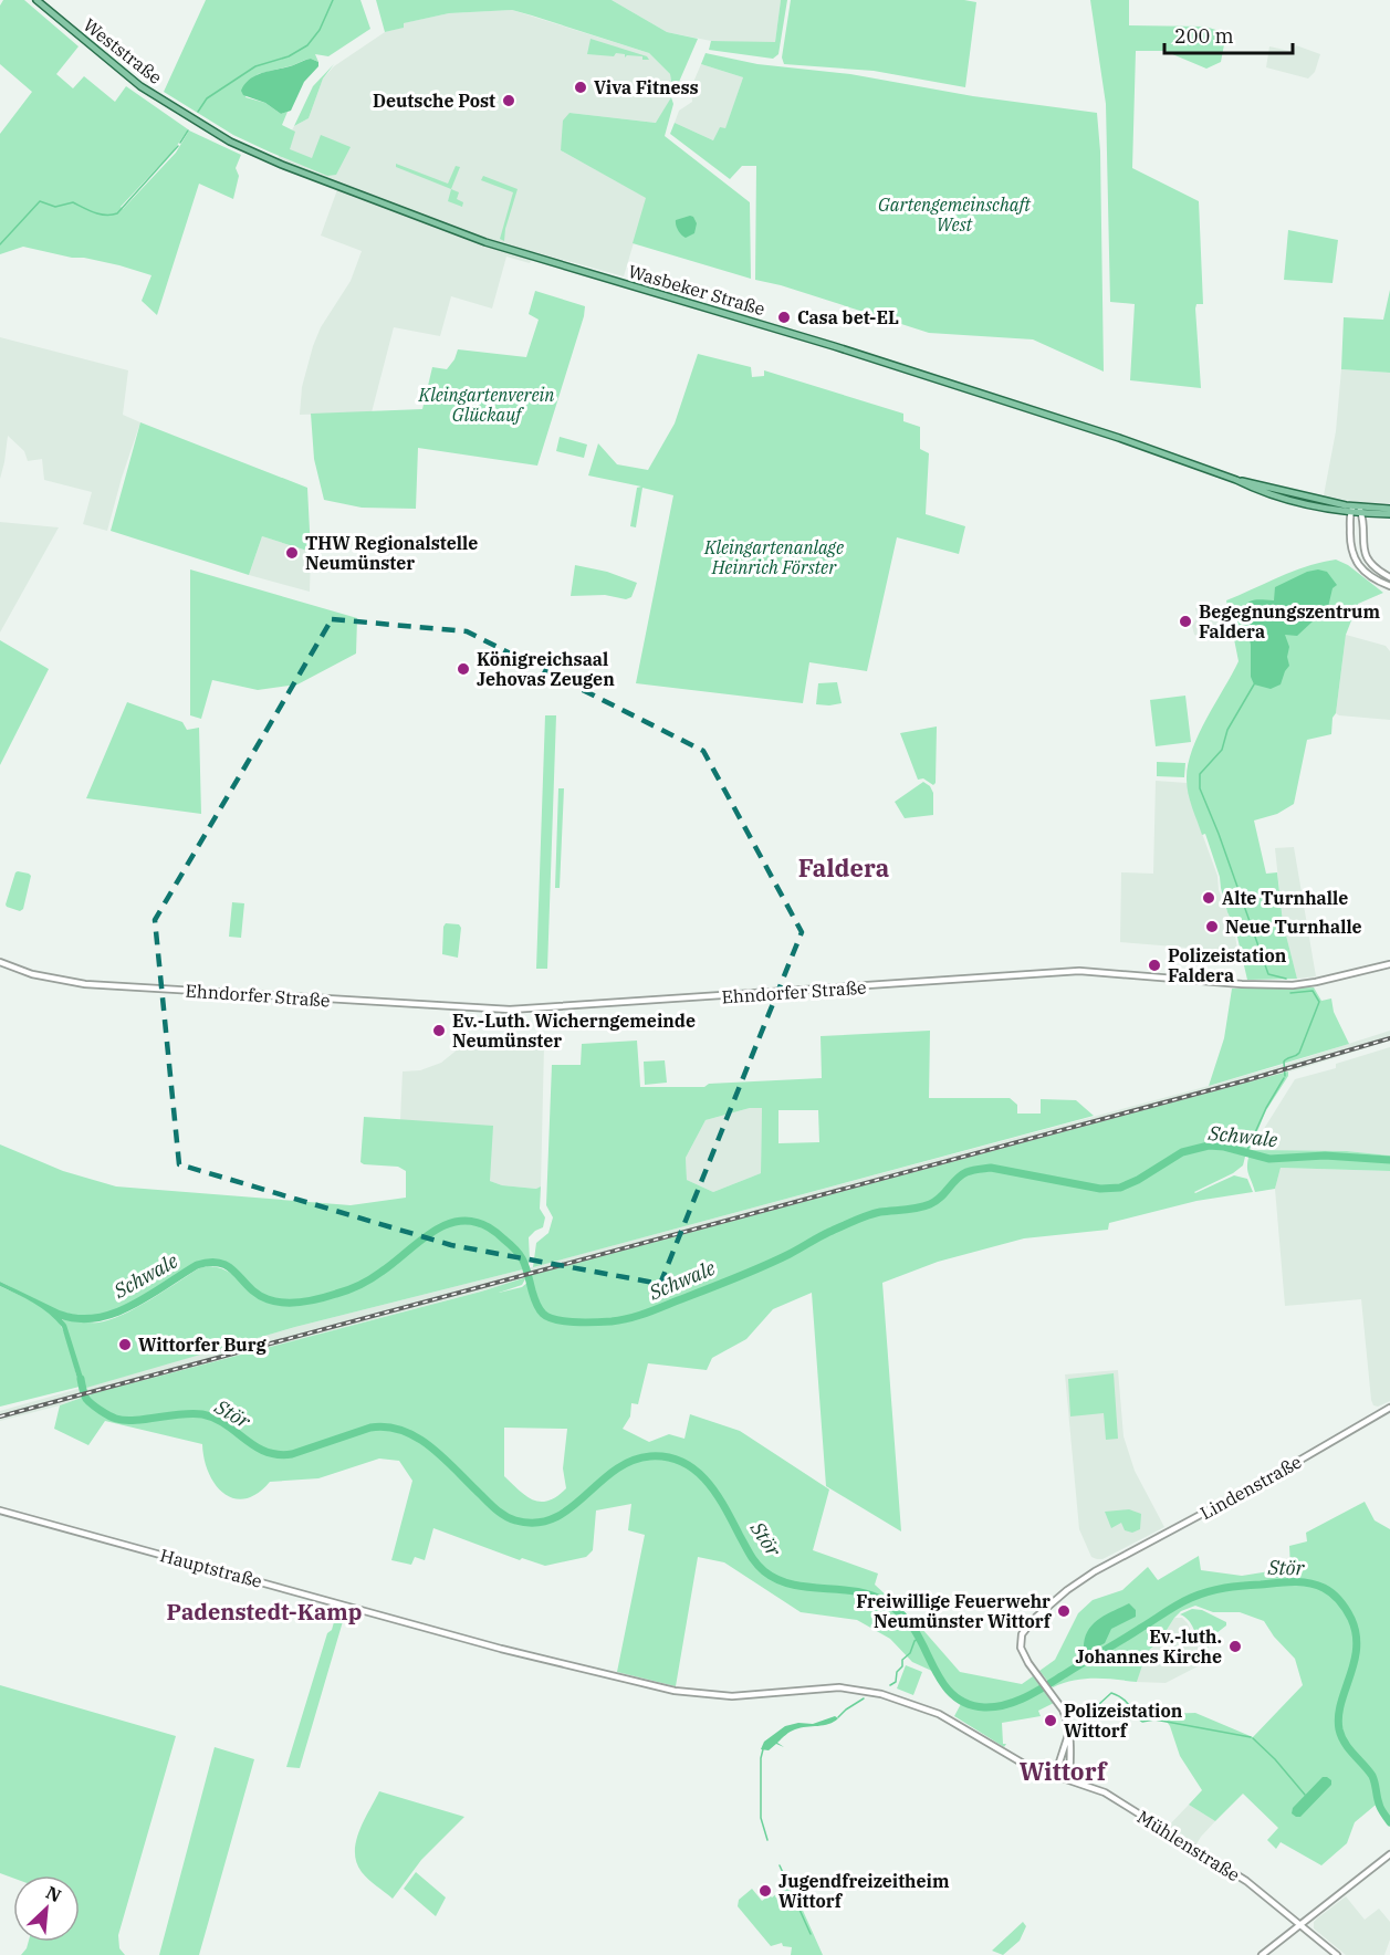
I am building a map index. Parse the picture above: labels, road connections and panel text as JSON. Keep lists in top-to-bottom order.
{
  "streets": {
    "main road": ["Weststraße", "Wasbeker Straße"],
    "street": [
      "Ehndorfer Straße",
      "Lindenstraße",
      "Hauptstraße",
      "Mühlenstraße"
    ]
  },
  "crossings": [
    ["Weststraße", "Wasbeker Straße"],
    ["Hauptstraße", "Mühlenstraße"]
  ],
  "districts": ["Faldera", "Padenstedt-Kamp", "Wittorf"],
  "water": ["Schwale", "Stör"],
  "parks": ["Gartengemeinschaft West", "Kleingartenverein Glückauf", "Kleingartenanlage Heinrich Förster"],
  "places": [
    "Viva Fitness",
    "Deutsche Post",
    "Casa bet-EL",
    "THW Regionalstelle Neumünster",
    "Begegnungszentrum Faldera",
    "Königreichsaal Jehovas Zeugen",
    "Alte Turnhalle",
    "Neue Turnhalle",
    "Polizeistation Faldera",
    "Ev.-Luth. Wicherngemeinde Neumünster",
    "Wittorfer Burg",
    "Freiwillige Feuerwehr Neumünster Wittorf",
    "Ev.-luth. Johannes Kirche",
    "Polizeistation Wittorf",
    "Jugendfreizeitheim Wittorf"
  ],
  "scale_bar": "200 m",
  "north": "top right"
}
